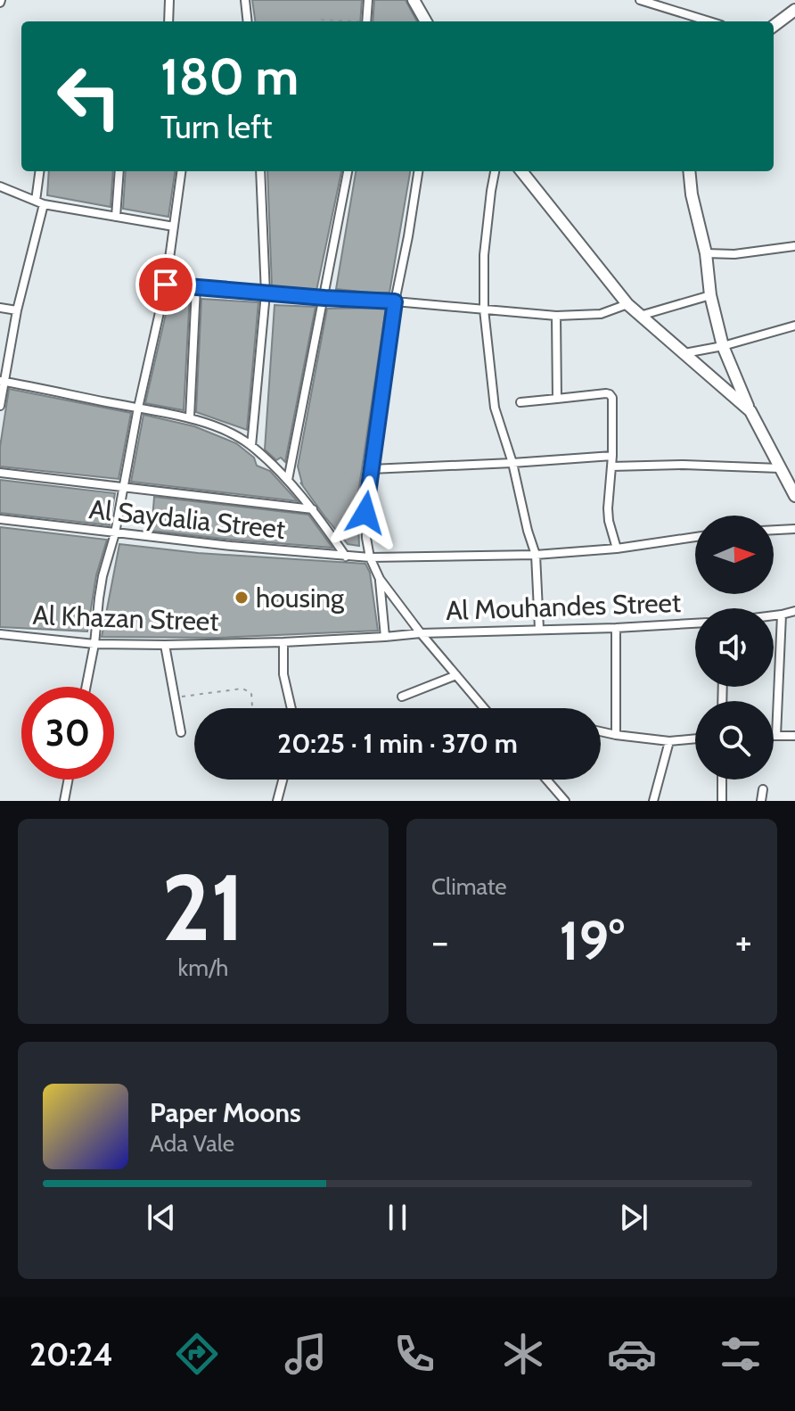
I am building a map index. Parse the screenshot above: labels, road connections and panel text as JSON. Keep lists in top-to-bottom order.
{
  "streets": {
    "street": ["Al Saydalia Street", "Al Mouhandes Street", "Al Khazan Street"]
  },
  "crossings": [
    ["Al Mouhandes Street", "Al Khazan Street"]
  ],
  "places": ["housing"],
  "north": "right",
  "page": {
    "turn": ["180 m", "Turn left"],
    "limit": "30",
    "trip": "20:25 · 1 min · 370 m",
    "tile": [
      ["21", "km/h"],
      "Climate"
    ],
    "heat": ["−", "19°", "+"],
    "song": ["Paper Moons", "Ada Vale"],
    "tabs": "20:24"
  }
}
